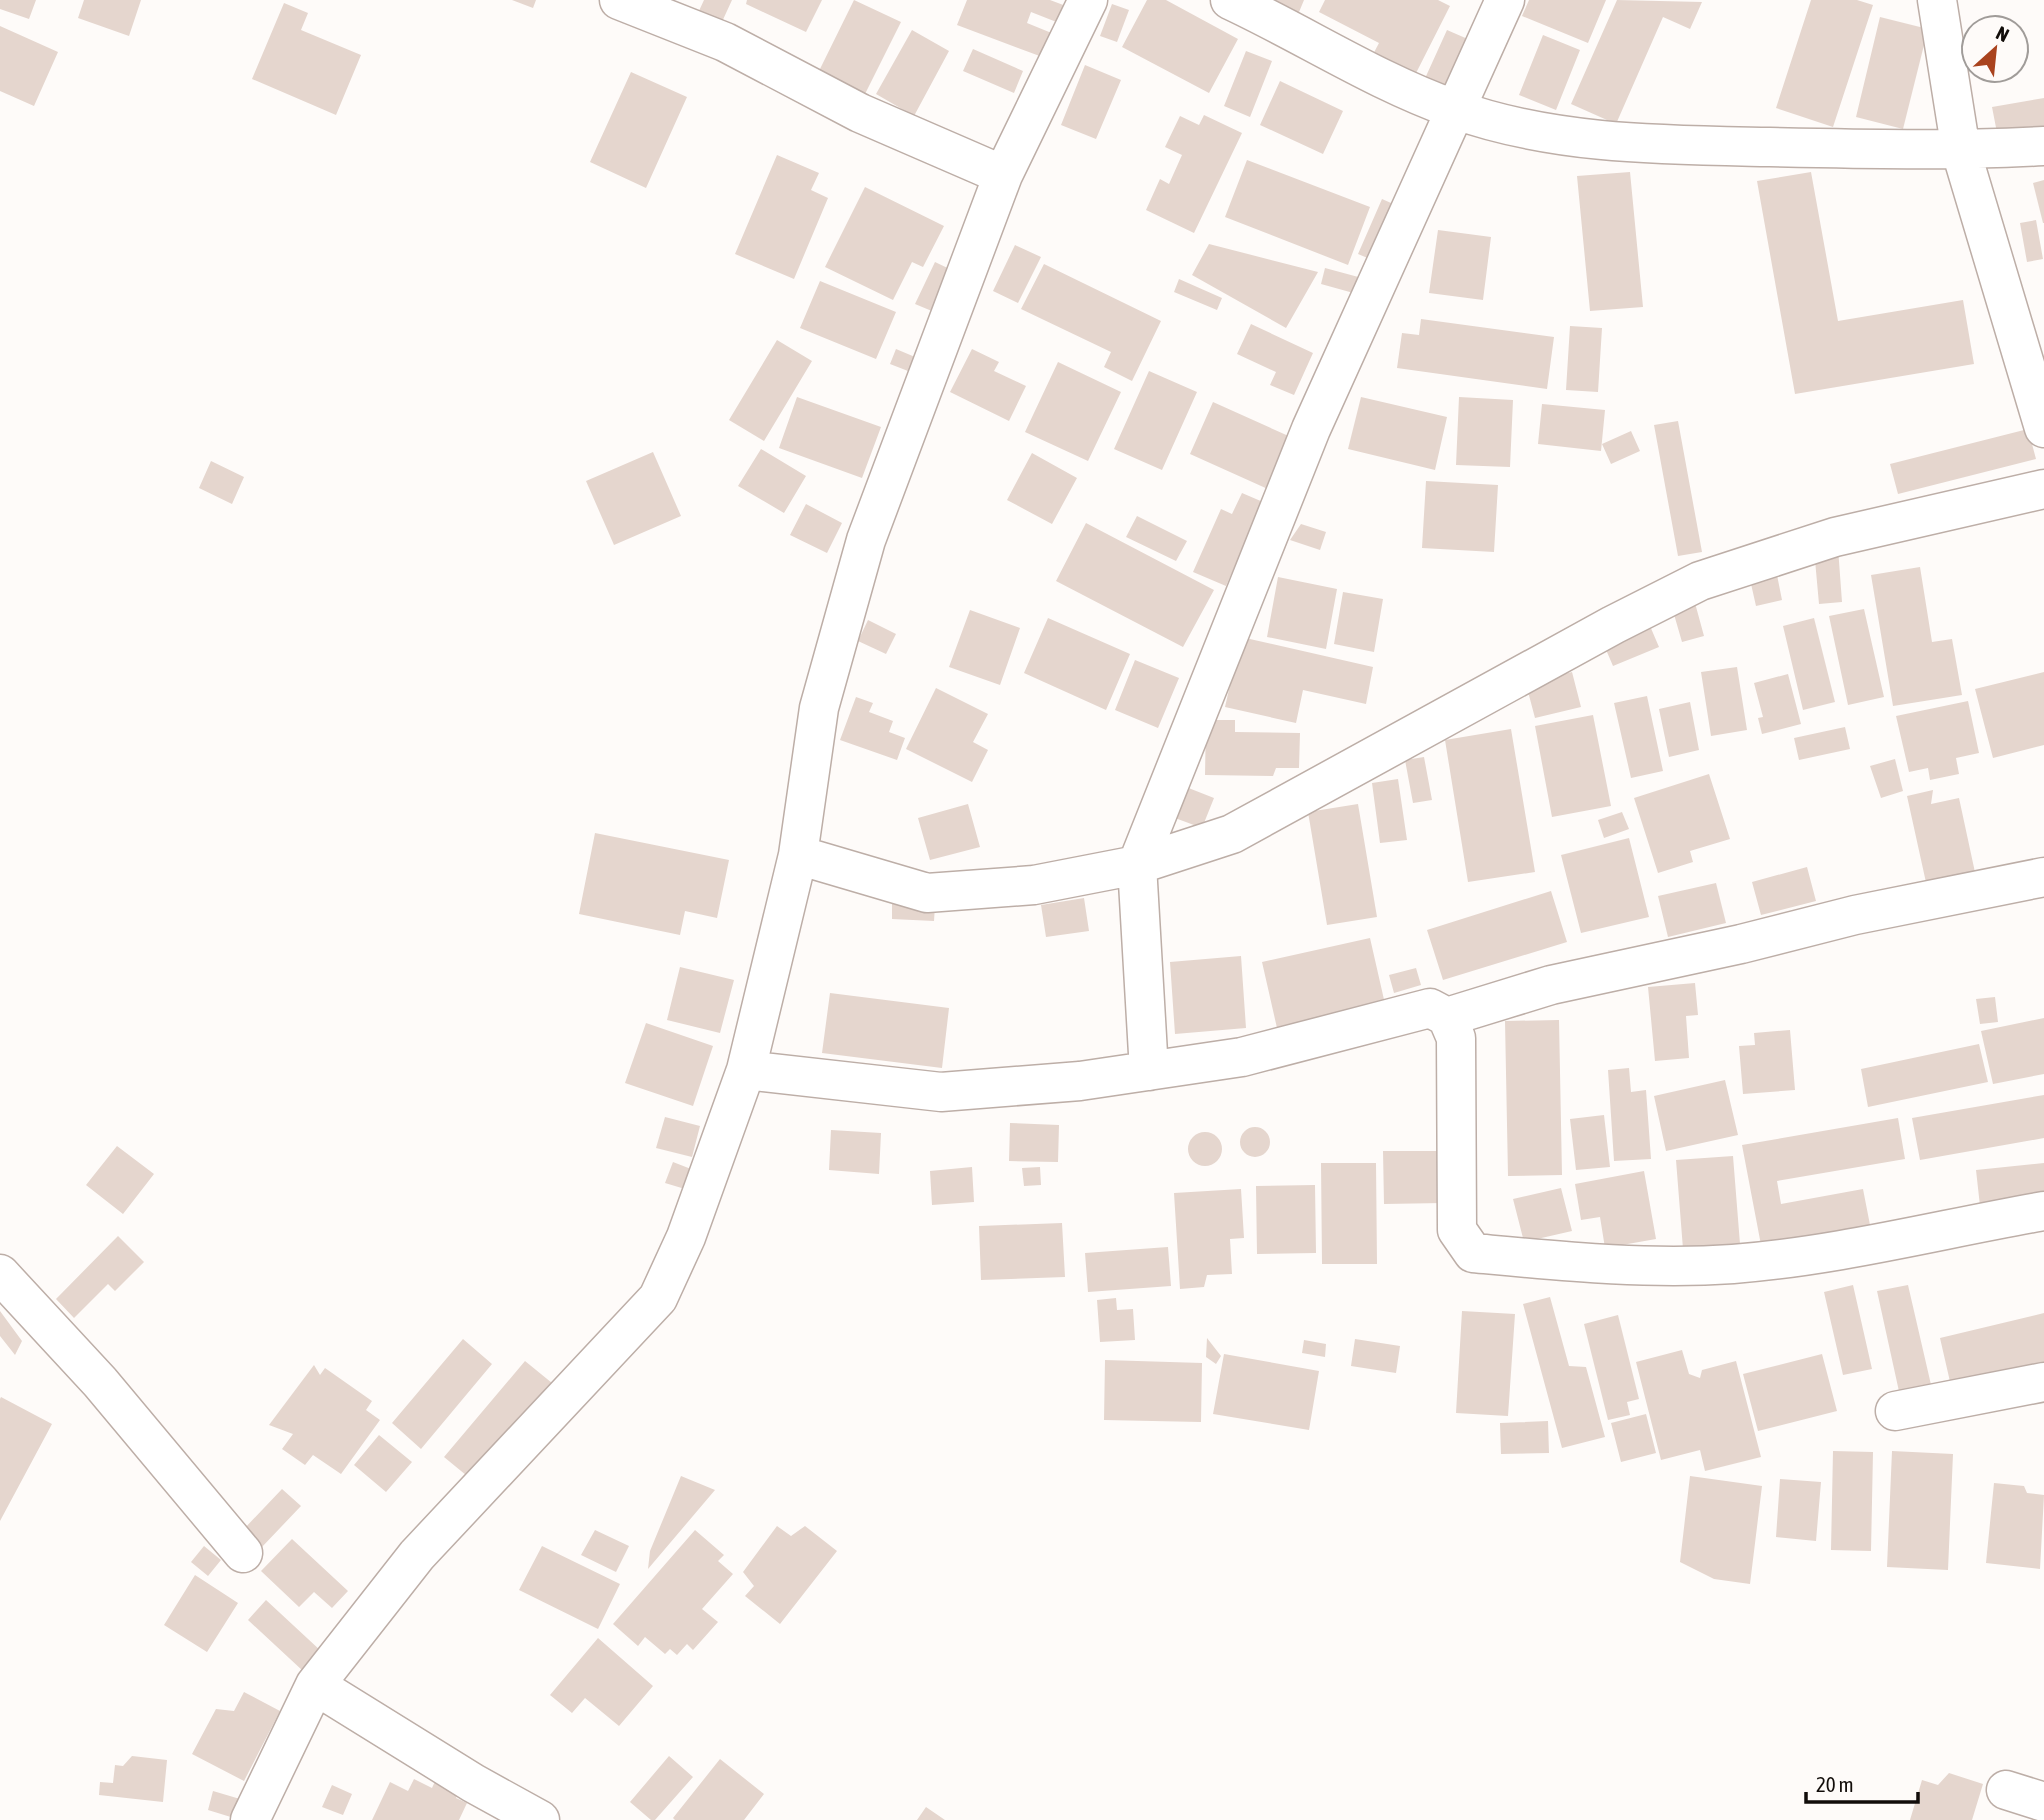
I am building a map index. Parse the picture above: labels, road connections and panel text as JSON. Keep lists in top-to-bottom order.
{
  "scale_bar": "20 m",
  "north": "top right"
}
